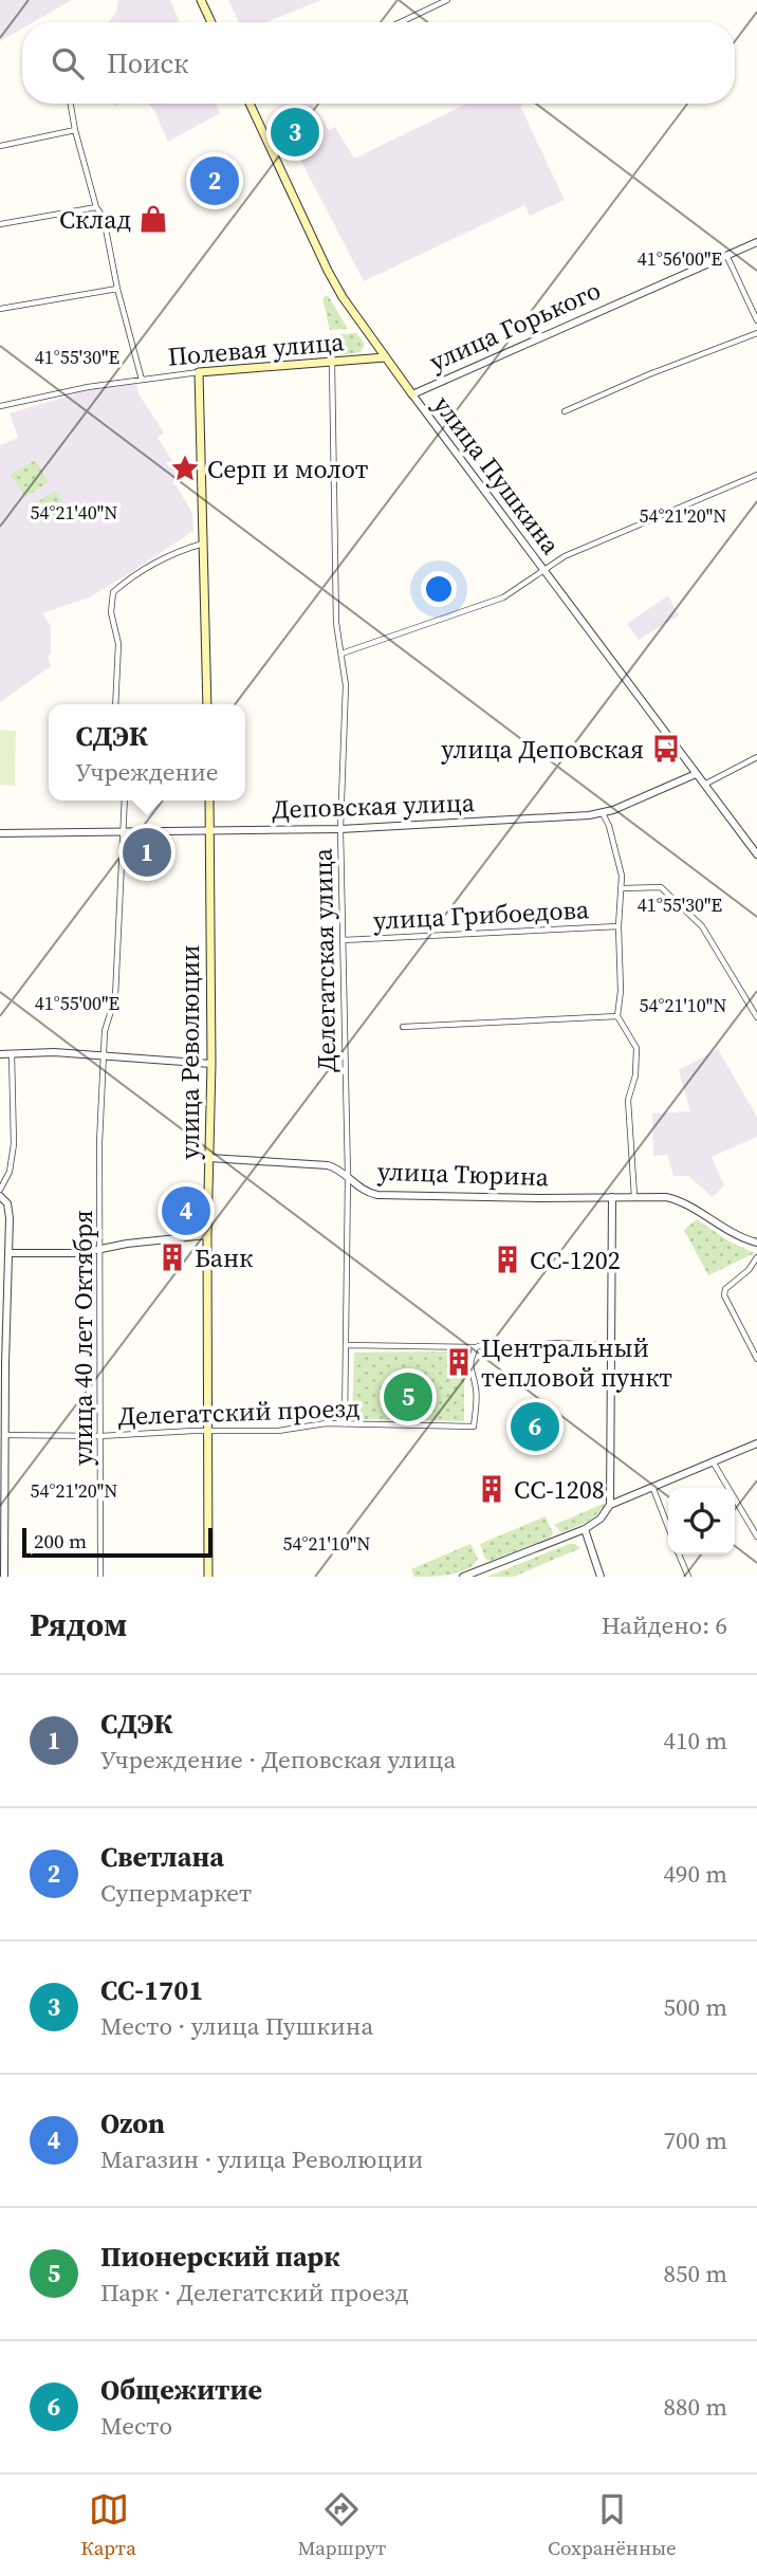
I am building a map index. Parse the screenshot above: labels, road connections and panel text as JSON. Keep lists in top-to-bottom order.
{
  "streets": {
    "main road": ["Полевая улица", "улица Пушкина", "улица Революции"],
    "street": [
      "улица Горького",
      "Деповская улица",
      "улица Грибоедова",
      "Делегатская улица",
      "улица Тюрина",
      "улица 40 лет Октября",
      "Делегатский проезд"
    ]
  },
  "crossings": [
    ["улица Горького", "улица Пушкина"],
    ["Полевая улица", "улица Пушкина"],
    ["Полевая улица", "Делегатская улица"],
    ["улица Пушкина", "Деповская улица"],
    ["Деповская улица", "Делегатская улица"],
    ["Деповская улица", "улица Революции"],
    ["Деповская улица", "улица 40 лет Октября"],
    ["улица Грибоедова", "Делегатская улица"],
    ["Делегатская улица", "улица Тюрина"],
    ["Делегатская улица", "Делегатский проезд"],
    ["улица Революции", "улица Тюрина"],
    ["улица Революции", "Делегатский проезд"],
    ["улица 40 лет Октября", "Делегатский проезд"]
  ],
  "places": {
    "shop": ["Склад"],
    "place": ["Серп и молот"],
    "bus stop": ["улица Деповская"],
    "building": [
      "Банк",
      "СС-1202",
      "Центральный тепловой пункт",
      "СС-1208"
    ]
  },
  "scale_bar": "200 m",
  "page": {
    "search": "Поиск",
    "pins": [
      "3",
      "2",
      "1",
      "4",
      "5",
      "6"
    ],
    "popup": ["СДЭК", "Учреждение"],
    "scale": "200 m",
    "heading": ["Рядом", "Найдено: 6"],
    "list": [
      {
        "mark": "1",
        "name": "СДЭК",
        "note": "Учреждение · Деповская улица",
        "value": "410 m"
      },
      {
        "mark": "2",
        "name": "Светлана",
        "note": "Супермаркет",
        "value": "490 m"
      },
      {
        "mark": "3",
        "name": "СС-1701",
        "note": "Место · улица Пушкина",
        "value": "500 m"
      },
      {
        "mark": "4",
        "name": "Ozon",
        "note": "Магазин · улица Революции",
        "value": "700 m"
      },
      {
        "mark": "5",
        "name": "Пионерский парк",
        "note": "Парк · Делегатский проезд",
        "value": "850 m"
      },
      {
        "mark": "6",
        "name": "Общежитие",
        "note": "Место",
        "value": "880 m"
      }
    ],
    "nav": ["Карта", "Маршрут", "Сохранённые"]
  },
  "coordinates": [
    "41°56'00\"E",
    "41°55'30\"E",
    "54°21'40\"N",
    "54°21'20\"N",
    "41°55'00\"E",
    "54°21'10\"N"
  ]
}
